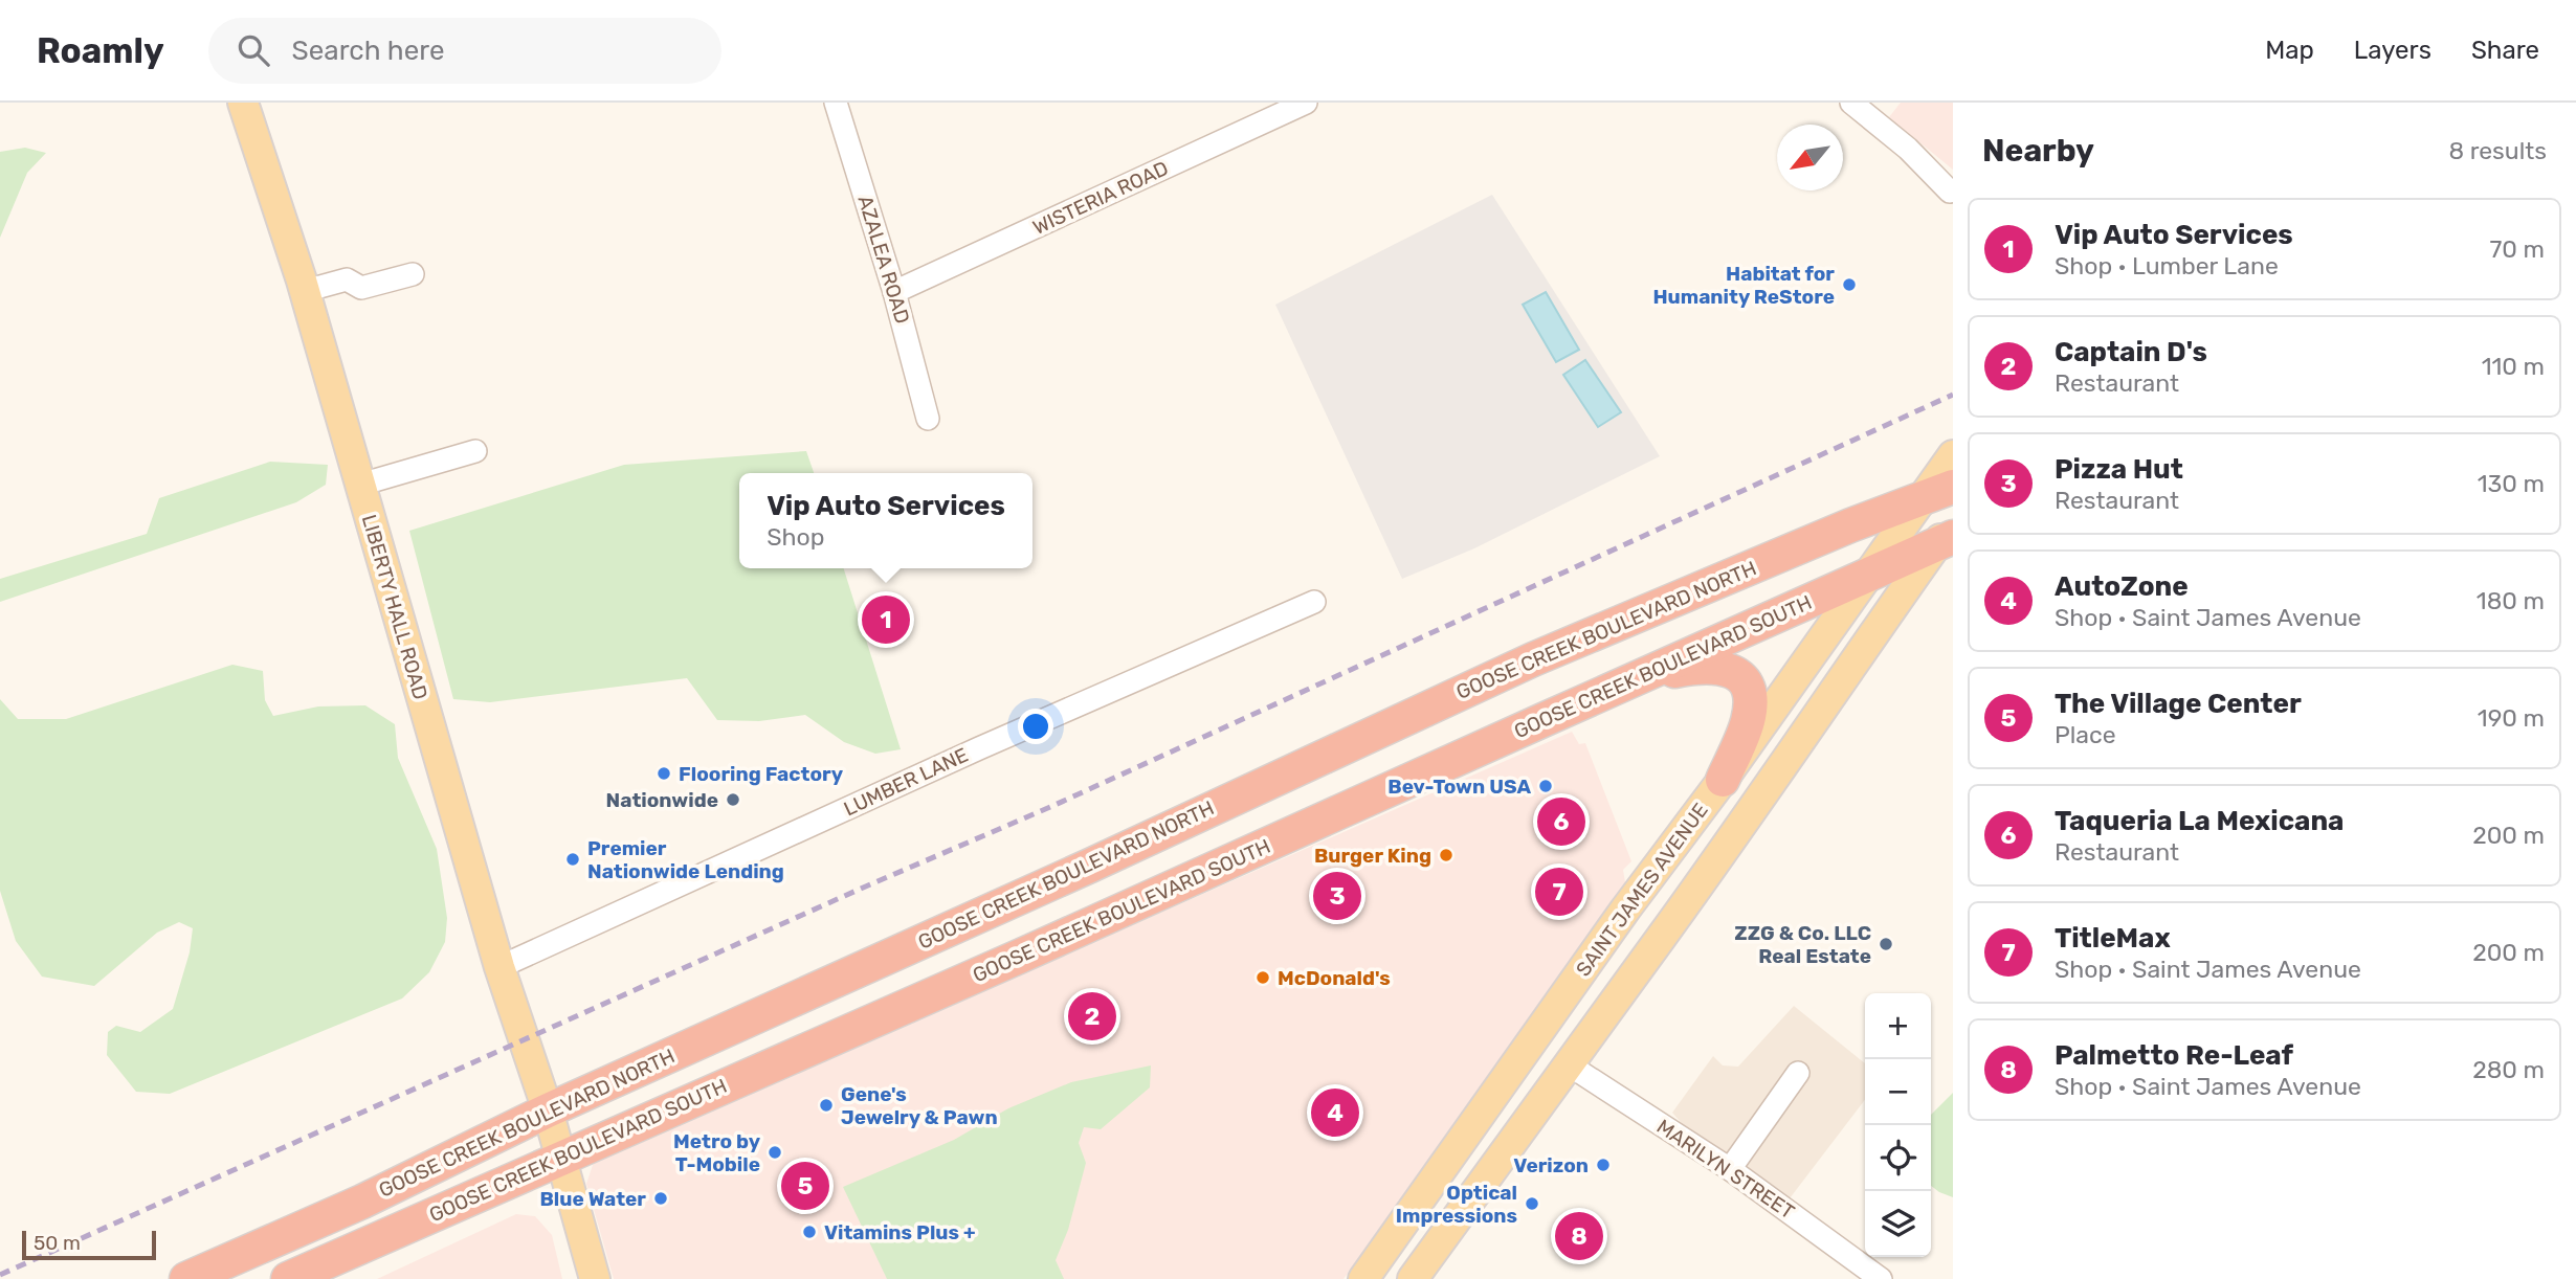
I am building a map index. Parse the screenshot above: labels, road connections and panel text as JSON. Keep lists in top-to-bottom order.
{
  "streets": {
    "highway": ["GOOSE CREEK BOULEVARD NORTH", "GOOSE CREEK BOULEVARD SOUTH"],
    "main road": ["LIBERTY HALL ROAD", "SAINT JAMES AVENUE"],
    "street": [
      "WISTERIA ROAD",
      "AZALEA ROAD",
      "LUMBER LANE",
      "MARILYN STREET"
    ]
  },
  "crossings": [
    ["WISTERIA ROAD", "AZALEA ROAD"],
    ["LIBERTY HALL ROAD", "GOOSE CREEK BOULEVARD NORTH"],
    ["LIBERTY HALL ROAD", "GOOSE CREEK BOULEVARD SOUTH"],
    ["LIBERTY HALL ROAD", "LUMBER LANE"],
    ["GOOSE CREEK BOULEVARD NORTH", "SAINT JAMES AVENUE"],
    ["GOOSE CREEK BOULEVARD SOUTH", "SAINT JAMES AVENUE"],
    ["SAINT JAMES AVENUE", "MARILYN STREET"]
  ],
  "places": [
    "Habitat for Humanity ReStore",
    "Flooring Factory",
    "Bev-Town USA",
    "Nationwide",
    "Burger King",
    "Premier Nationwide Lending",
    "ZZG & Co. LLC Real Estate",
    "McDonald's",
    "Gene's Jewelry & Pawn",
    "Metro by T-Mobile",
    "Verizon",
    "Blue Water",
    "Optical Impressions",
    "Vitamins Plus +"
  ],
  "scale_bar": "50 m",
  "north": "bottom left",
  "page": {
    "header": "Roamly",
    "search": "Search here",
    "nav": ["Map", "Layers", "Share"],
    "heading": ["Nearby", "8 results"],
    "list": [
      {
        "mark": "1",
        "name": "Vip Auto Services",
        "note": "Shop · Lumber Lane",
        "value": "70 m"
      },
      {
        "mark": "2",
        "name": "Captain D's",
        "note": "Restaurant",
        "value": "110 m"
      },
      {
        "mark": "3",
        "name": "Pizza Hut",
        "note": "Restaurant",
        "value": "130 m"
      },
      {
        "mark": "4",
        "name": "AutoZone",
        "note": "Shop · Saint James Avenue",
        "value": "180 m"
      },
      {
        "mark": "5",
        "name": "The Village Center",
        "note": "Place",
        "value": "190 m"
      },
      {
        "mark": "6",
        "name": "Taqueria La Mexicana",
        "note": "Restaurant",
        "value": "200 m"
      },
      {
        "mark": "7",
        "name": "TitleMax",
        "note": "Shop · Saint James Avenue",
        "value": "200 m"
      },
      {
        "mark": "8",
        "name": "Palmetto Re-Leaf",
        "note": "Shop · Saint James Avenue",
        "value": "280 m"
      }
    ],
    "popup": ["Vip Auto Services", "Shop"],
    "pins": [
      "1",
      "6",
      "7",
      "3",
      "2",
      "4",
      "5",
      "8"
    ],
    "map_buttons": ["+", "−"],
    "scale": "50 m"
  }
}
